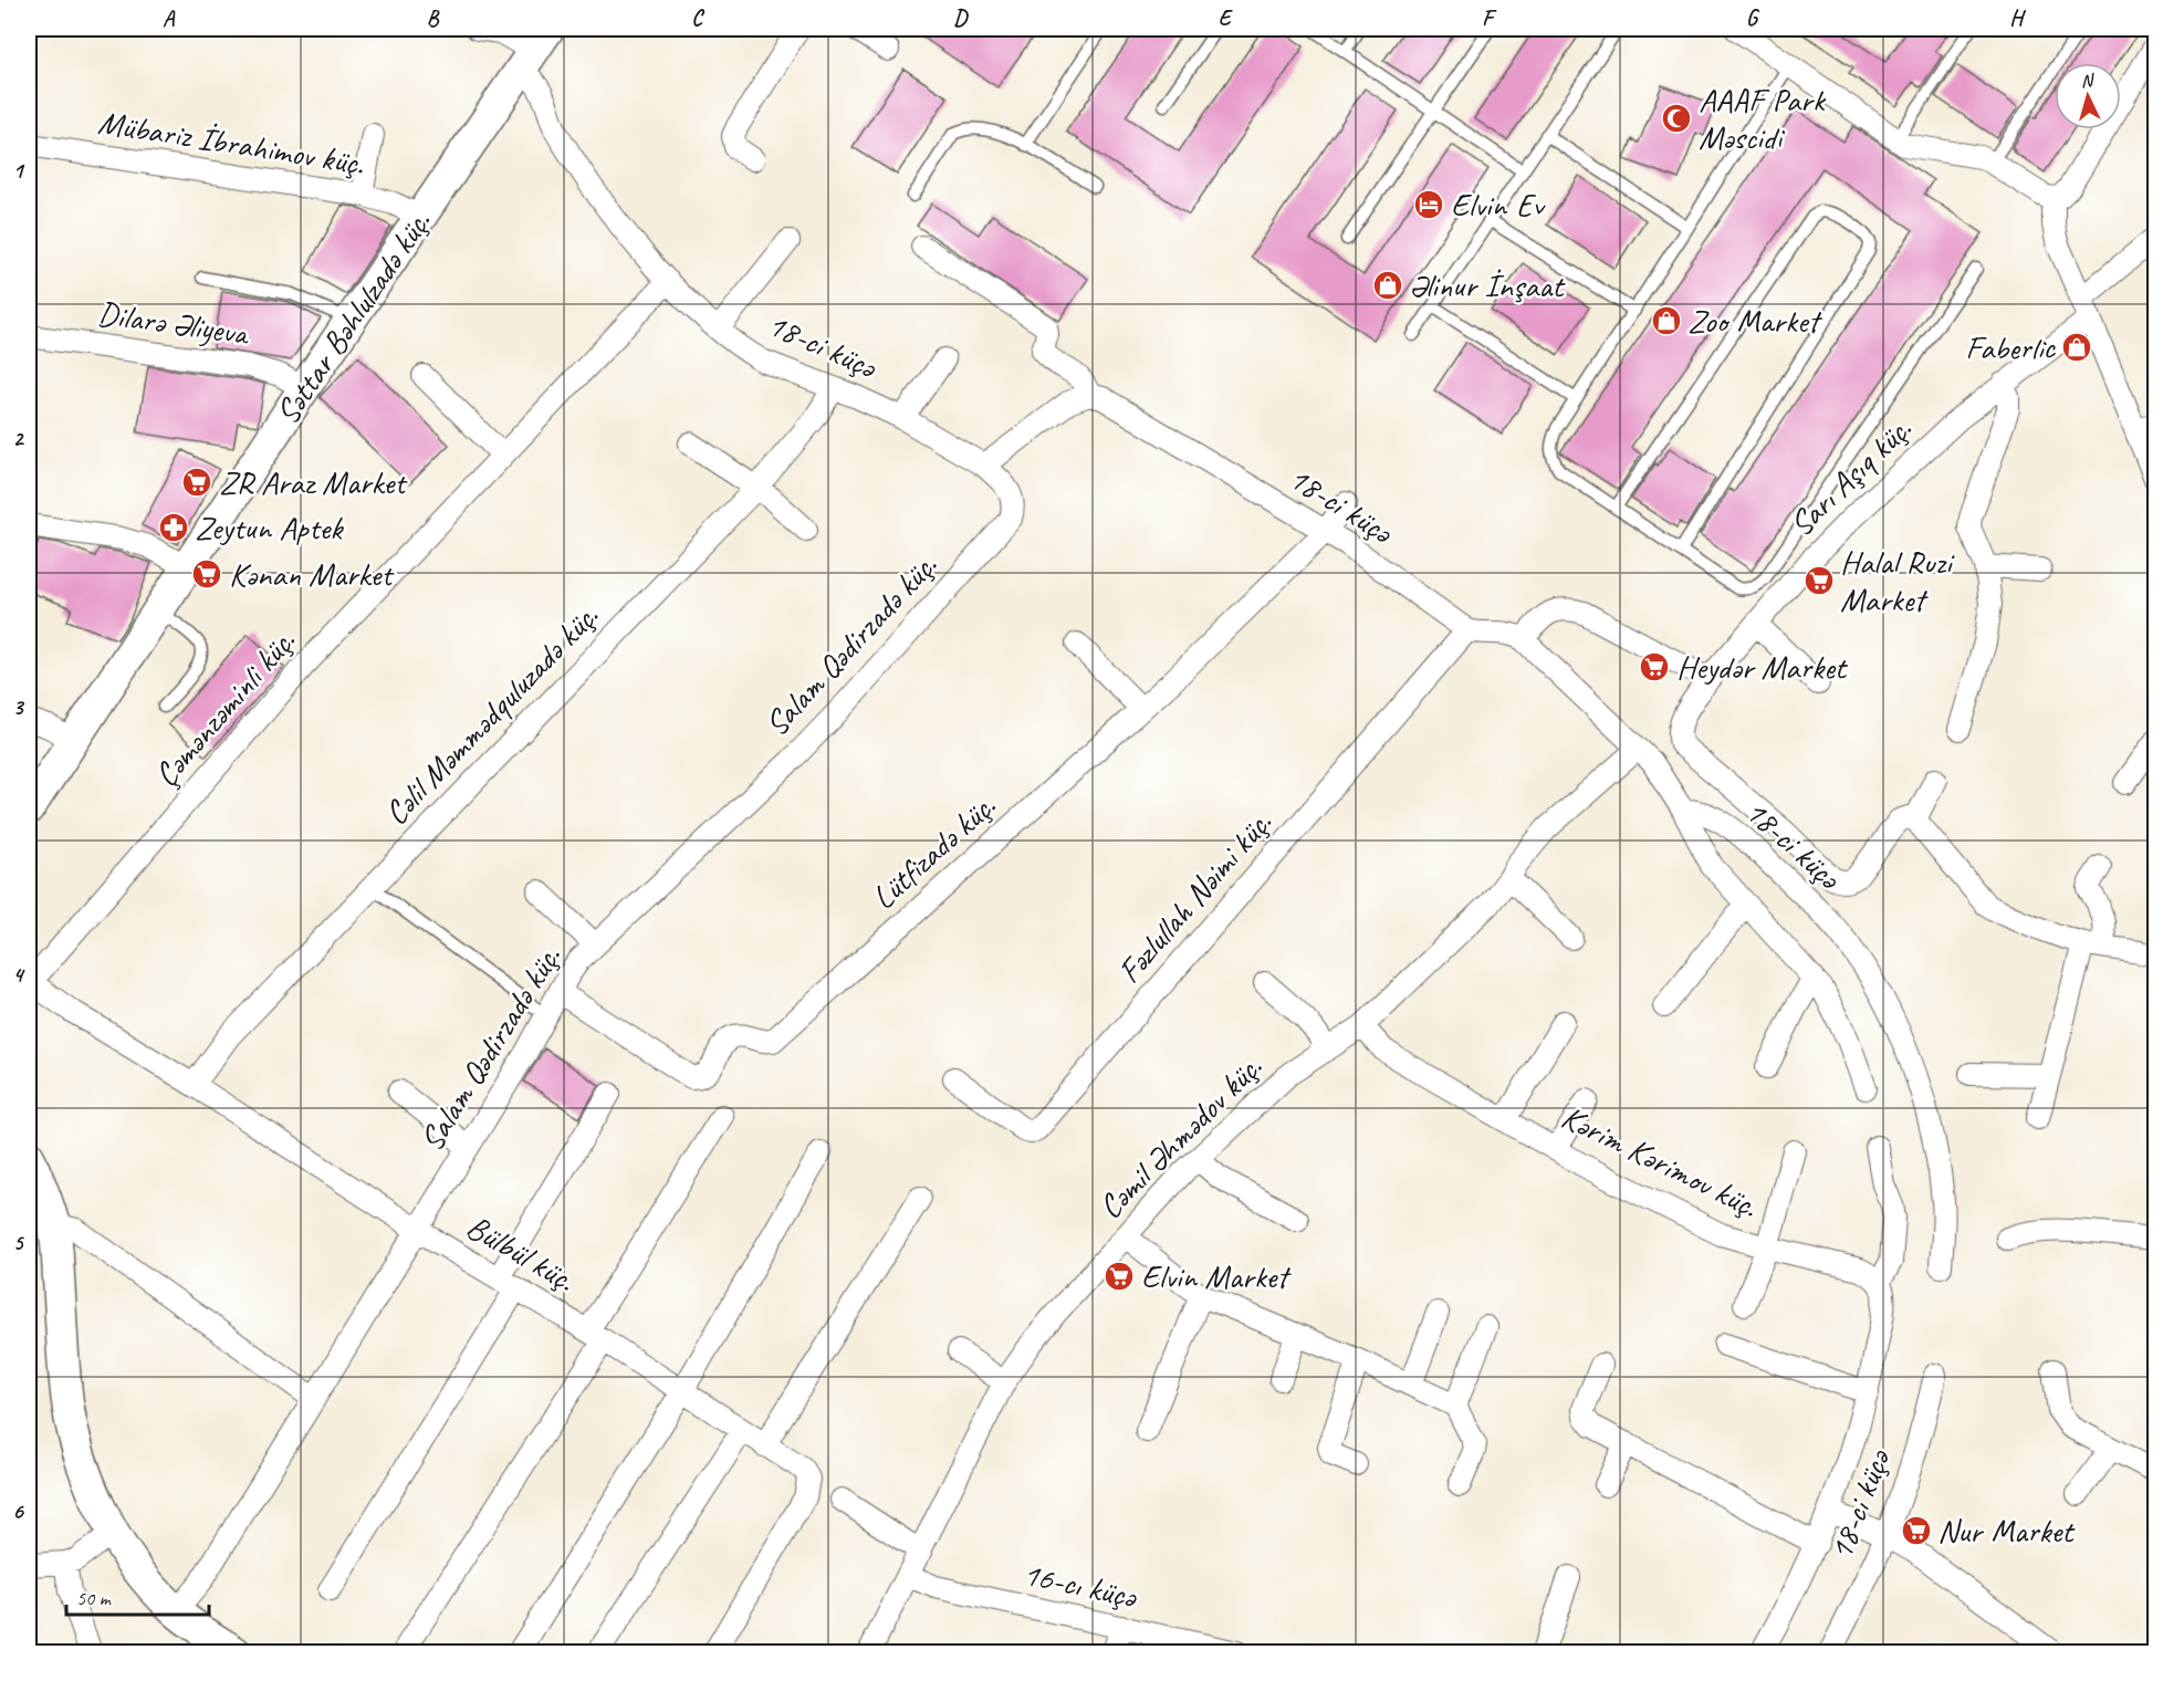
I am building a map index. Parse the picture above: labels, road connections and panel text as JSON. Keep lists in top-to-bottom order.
{
  "streets": {
    "street": [
      "Mübariz İbrahimov küç.",
      "Səttar Bəhlulzadə küç.",
      "Dilarə Əliyeva",
      "18-ci küçə",
      "Sarı Aşıq küç.",
      "Salam Qədirzadə küç.",
      "Çəmənzəminli küç.",
      "Cəlil Məmmədquluzadə küç.",
      "Lütfizadə küç.",
      "Fəzlullah Nəimi küç.",
      "Cəmil Əhmədov küç.",
      "Kərim Kərimov küç.",
      "Bülbül küç.",
      "16-cı küçə"
    ]
  },
  "crossings": [
    ["Mübariz İbrahimov küç.", "Səttar Bəhlulzadə küç."],
    ["Səttar Bəhlulzadə küç.", "Dilarə Əliyeva"],
    ["Səttar Bəhlulzadə küç.", "18-ci küçə"],
    ["18-ci küçə", "Salam Qədirzadə küç."],
    ["18-ci küçə", "Çəmənzəminli küç."],
    ["18-ci küçə", "Cəlil Məmmədquluzadə küç."],
    ["18-ci küçə", "Lütfizadə küç."],
    ["18-ci küçə", "Fəzlullah Nəimi küç."],
    ["Salam Qədirzadə küç.", "Lütfizadə küç."],
    ["Salam Qədirzadə küç.", "Bülbül küç."],
    ["Çəmənzəminli küç.", "Bülbül küç."],
    ["Cəlil Məmmədquluzadə küç.", "Bülbül küç."],
    ["Cəmil Əhmədov küç.", "Kərim Kərimov küç."],
    ["Cəmil Əhmədov küç.", "16-cı küçə"]
  ],
  "places": {
    "mosque": ["AAAF Park Məscidi"],
    "hotel": ["Elvin Ev"],
    "shop": ["Əlinur İnşaat", "Zoo Market", "Faberlic"],
    "supermarket": [
      "ZR Araz Market",
      "Kənan Market",
      "Halal Ruzi Market",
      "Heydər Market",
      "Elvin Market",
      "Nur Market"
    ],
    "pharmacy": ["Zeytun Aptek"]
  },
  "scale_bar": "50 m",
  "north": "top",
  "grid": {
    "columns": [
      "A",
      "B",
      "C",
      "D",
      "E",
      "F",
      "G",
      "H"
    ],
    "rows": [
      "1",
      "2",
      "3",
      "4",
      "5",
      "6"
    ]
  }
}
